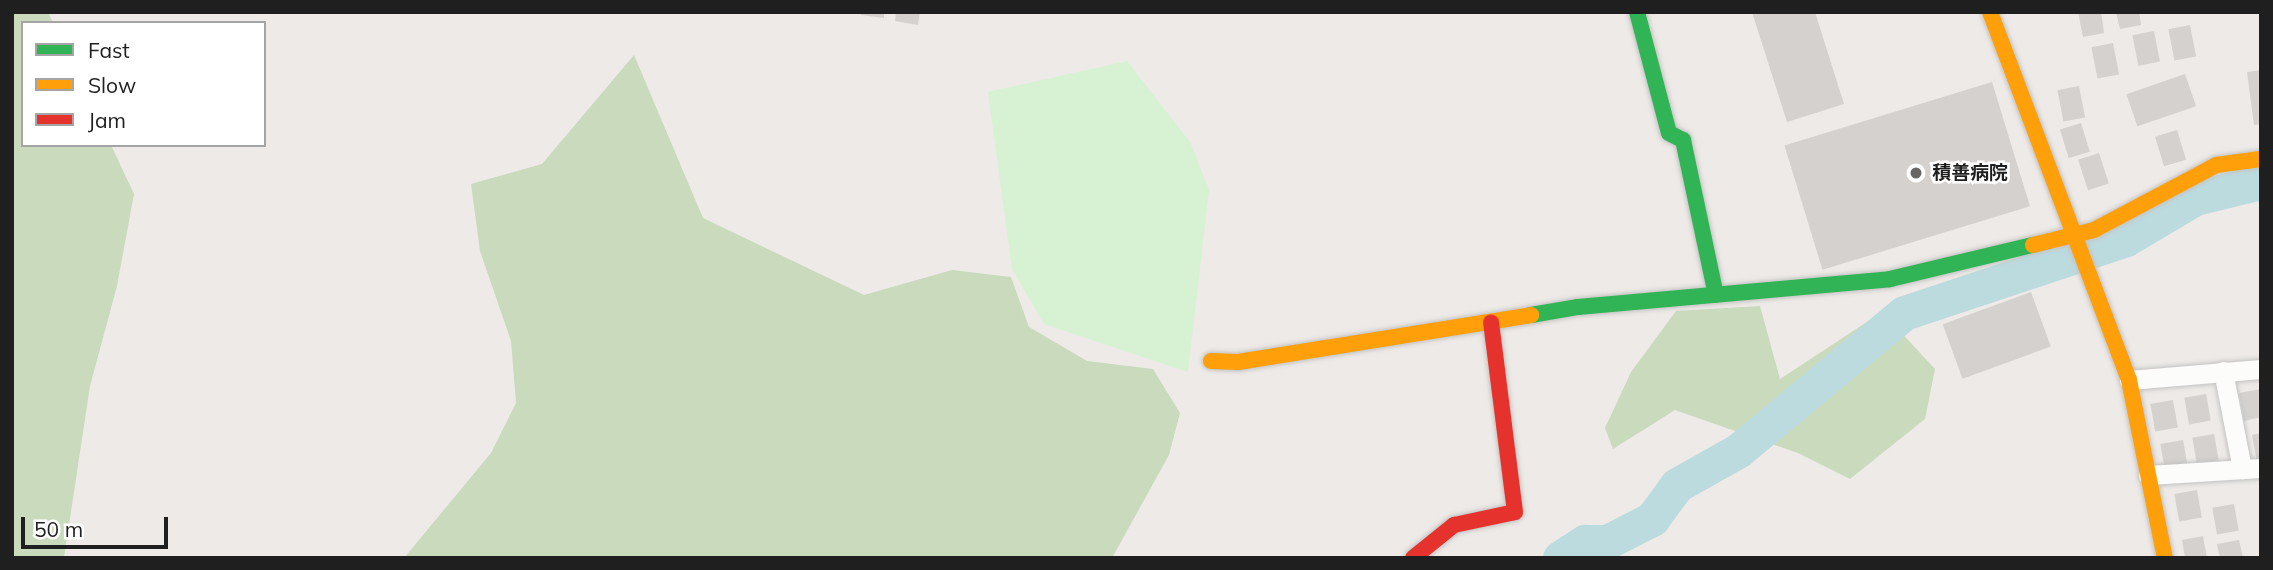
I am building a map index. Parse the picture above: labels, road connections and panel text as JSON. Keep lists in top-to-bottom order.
{
  "places": ["積善病院"],
  "legend": ["Fast", "Slow", "Jam"],
  "scale_bar": "50 m"
}
